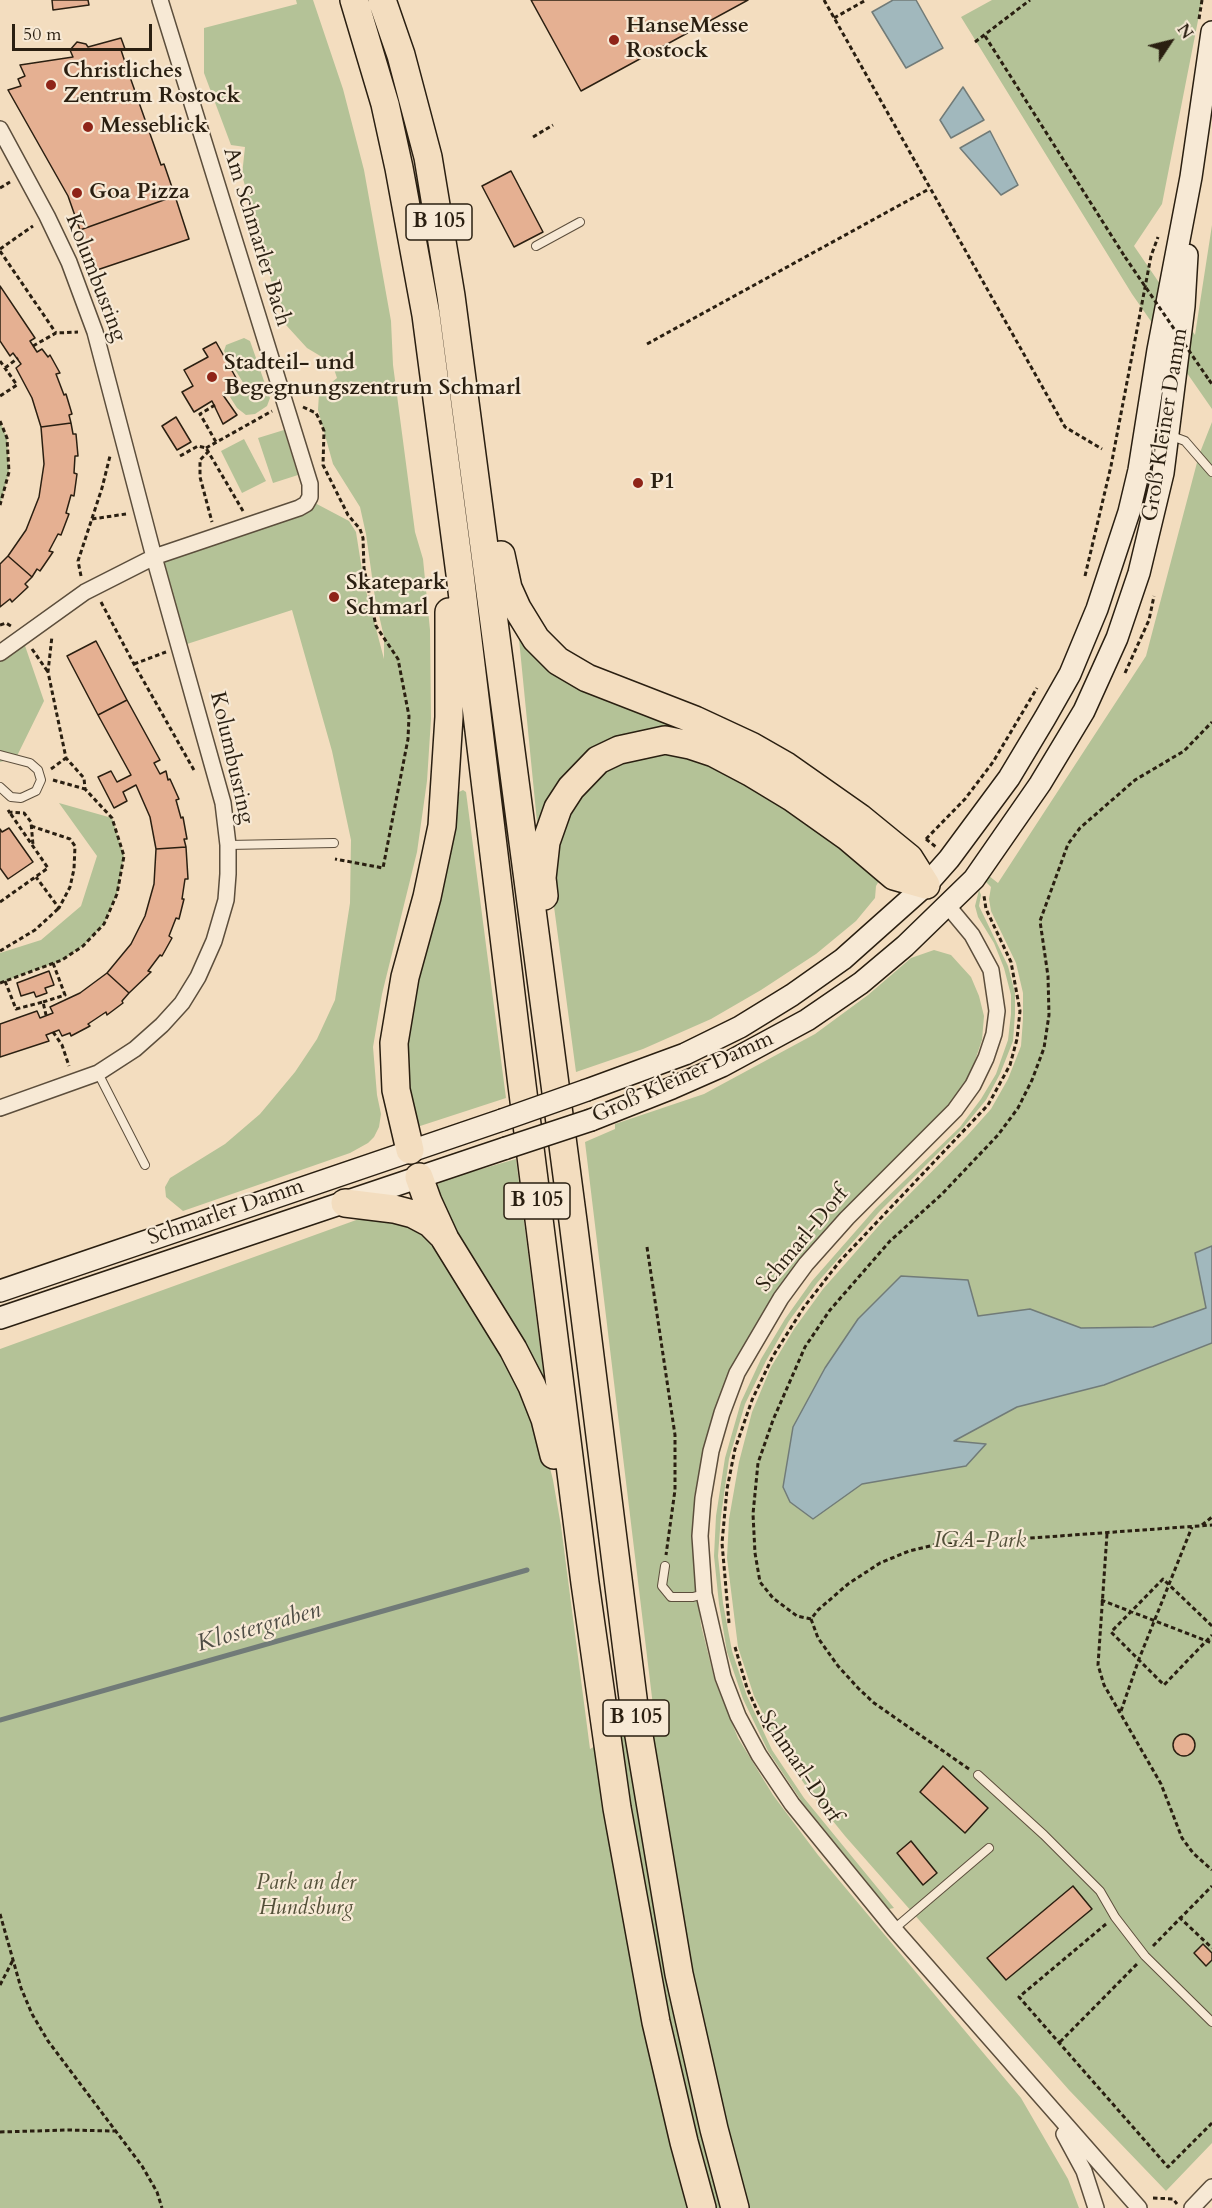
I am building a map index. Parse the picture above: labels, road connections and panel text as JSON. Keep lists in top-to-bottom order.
{
  "streets": {
    "highway": ["B 105"],
    "street": [
      "Am Schmarler Bach",
      "Kolumbusring",
      "Groß Kleiner Damm",
      "Schmarler Damm",
      "Schmarl-Dorf"
    ]
  },
  "crossings": [
    ["Am Schmarler Bach", "Kolumbusring"],
    ["Groß Kleiner Damm", "Schmarler Damm"],
    ["Groß Kleiner Damm", "Schmarl-Dorf"]
  ],
  "water": ["Klostergraben"],
  "parks": ["IGA-Park", "Park an der Hundsburg"],
  "places": [
    "HanseMesse Rostock",
    "Christliches Zentrum Rostock",
    "Messeblick",
    "Goa Pizza",
    "Stadteil- und Begegnungszentrum Schmarl",
    "P1",
    "Skatepark Schmarl"
  ],
  "scale_bar": "50 m",
  "north": "top right"
}
